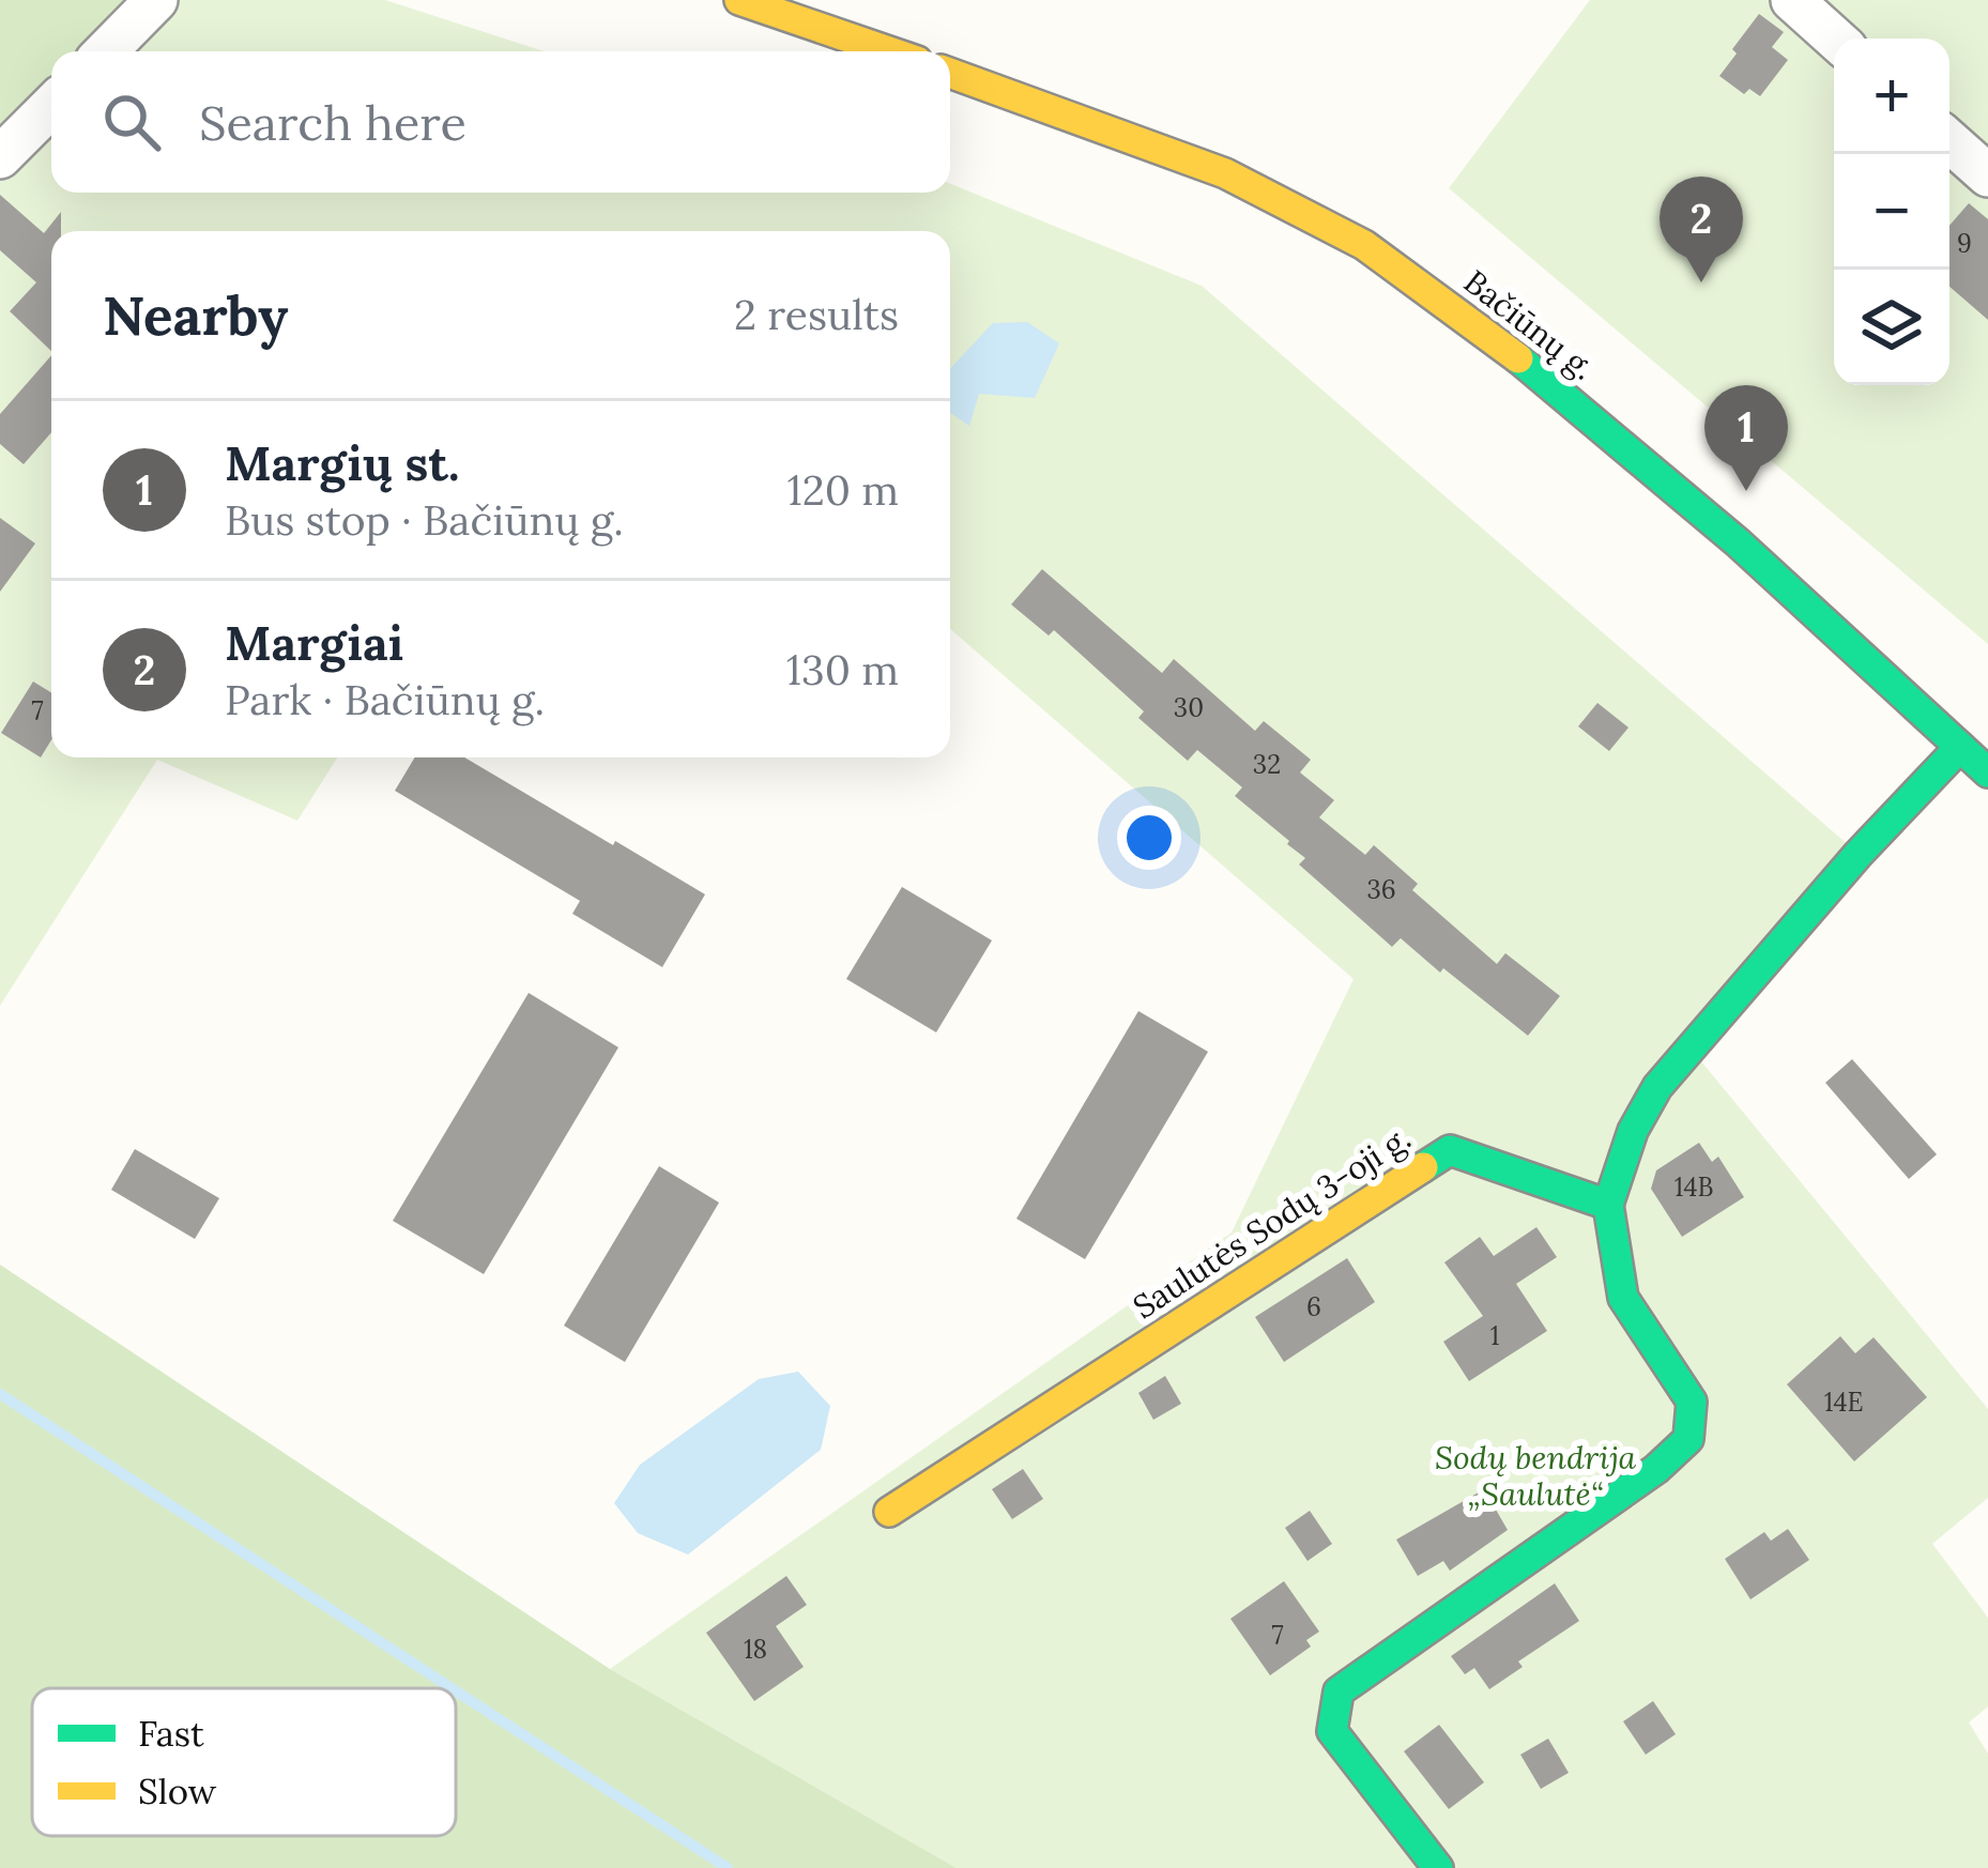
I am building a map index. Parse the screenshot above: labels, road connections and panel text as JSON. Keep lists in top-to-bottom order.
{
  "streets": {
    "street": ["Bačiūnų g.", "Saulutės Sodų 3-oji g."]
  },
  "parks": ["Sodų bendrija „Saulutė“"],
  "house_numbers": [
    "9",
    "30",
    "7",
    "32",
    "36",
    "14B",
    "6",
    "1",
    "14E",
    "7",
    "18"
  ],
  "legend": ["Fast", "Slow"],
  "page": {
    "map_buttons": ["+", "−"],
    "search": "Search here",
    "pins": ["2", "1"],
    "heading": ["Nearby", "2 results"],
    "list": [
      {
        "mark": "1",
        "name": "Margių st.",
        "note": "Bus stop · Bačiūnų g.",
        "value": "120 m"
      },
      {
        "mark": "2",
        "name": "Margiai",
        "note": "Park · Bačiūnų g.",
        "value": "130 m"
      }
    ]
  }
}
